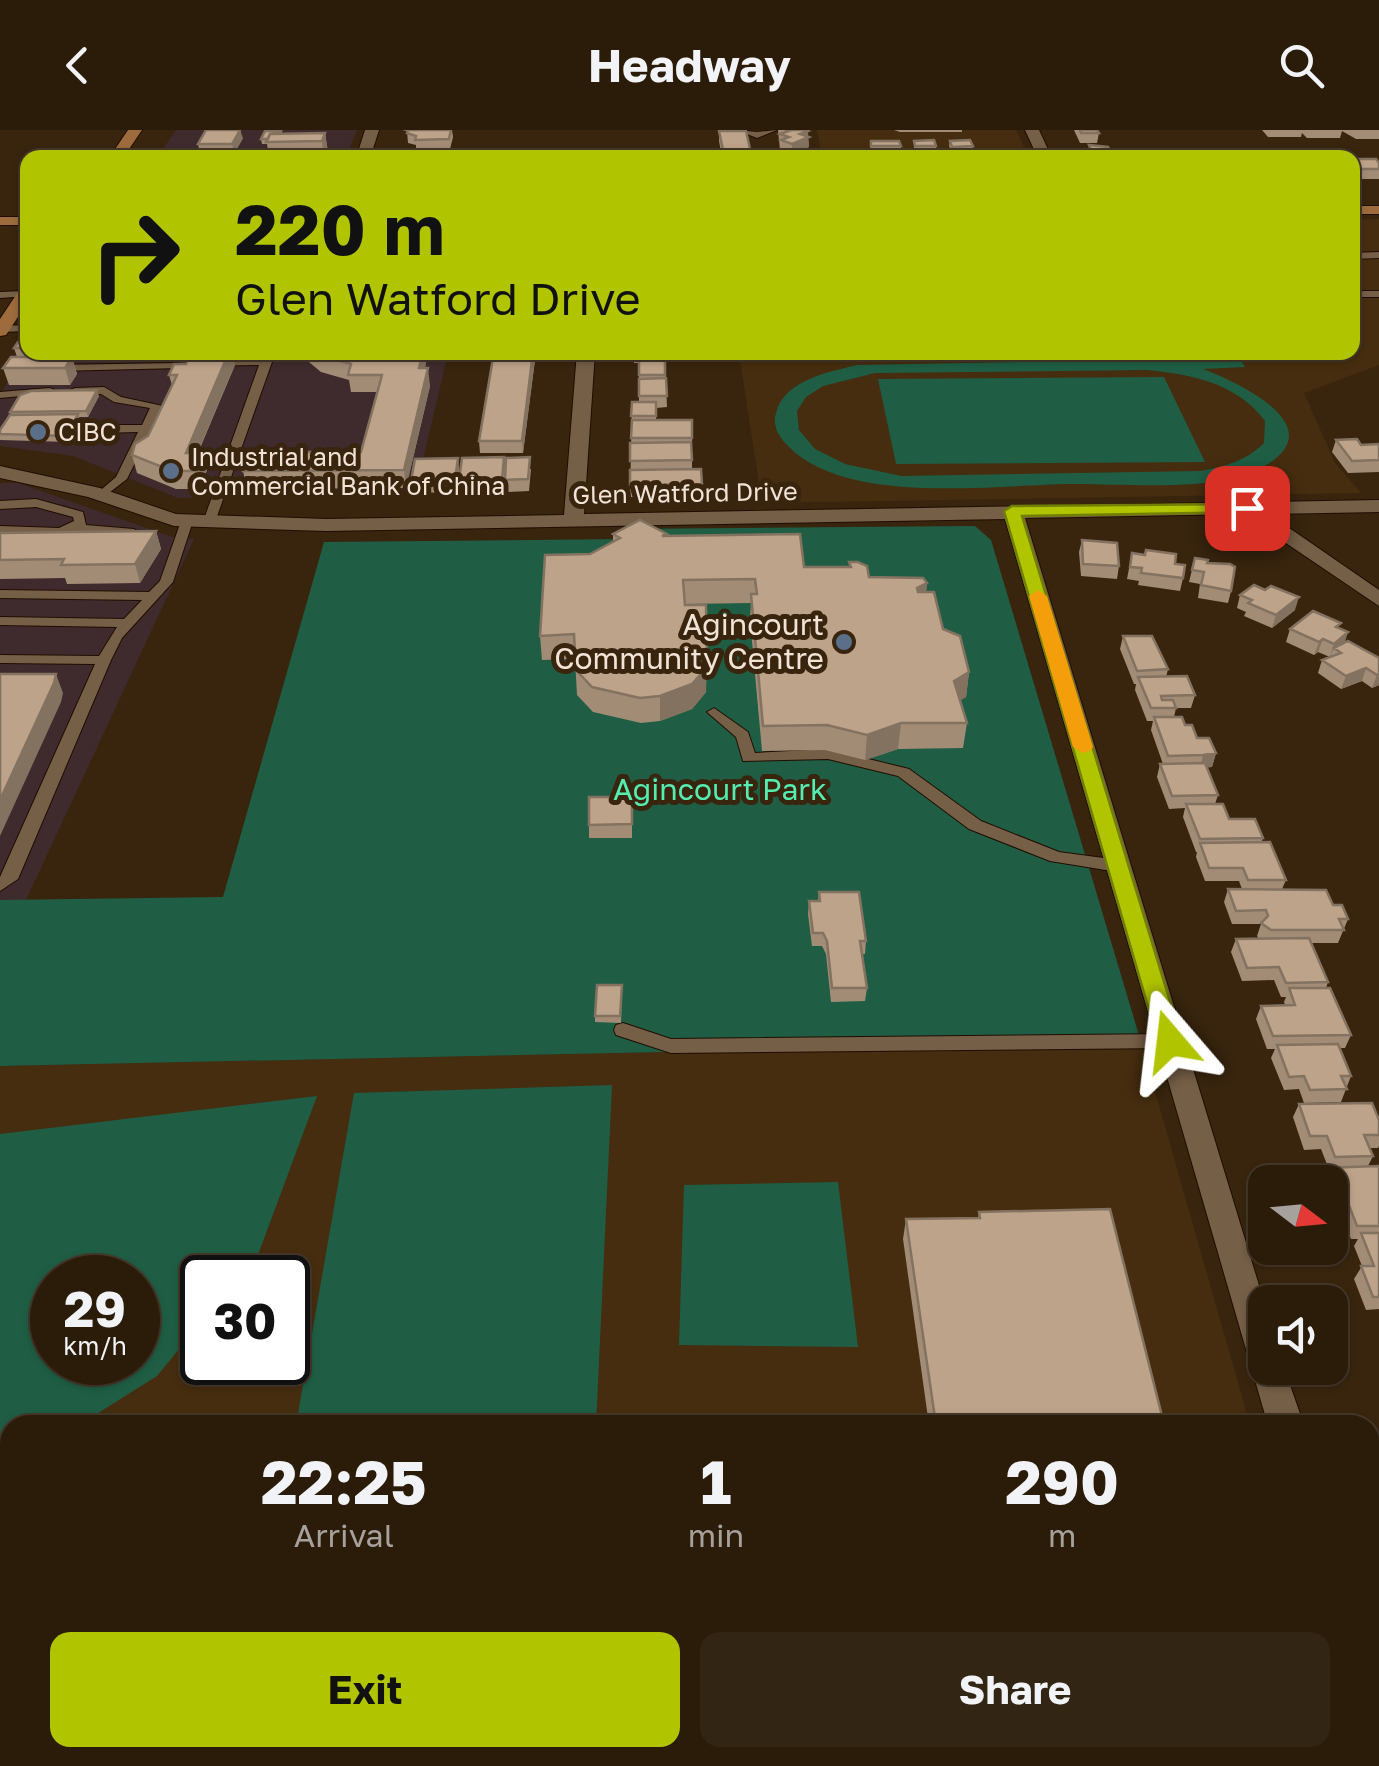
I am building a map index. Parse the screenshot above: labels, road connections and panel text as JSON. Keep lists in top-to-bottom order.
{
  "streets": {
    "street": ["Glen Watford Drive"]
  },
  "parks": ["Agincourt Park"],
  "places": ["CIBC", "Industrial and Commercial Bank of China", "Agincourt Community Centre"],
  "north": "right",
  "page": {
    "header": "Headway",
    "turn": ["220 m", "Glen Watford Drive"],
    "speed": "29 km/h",
    "limit": "30",
    "eta": [
      "22:25",
      "Arrival",
      "1",
      "min",
      "290",
      "m"
    ],
    "buttons": ["Exit", "Share"]
  }
}
